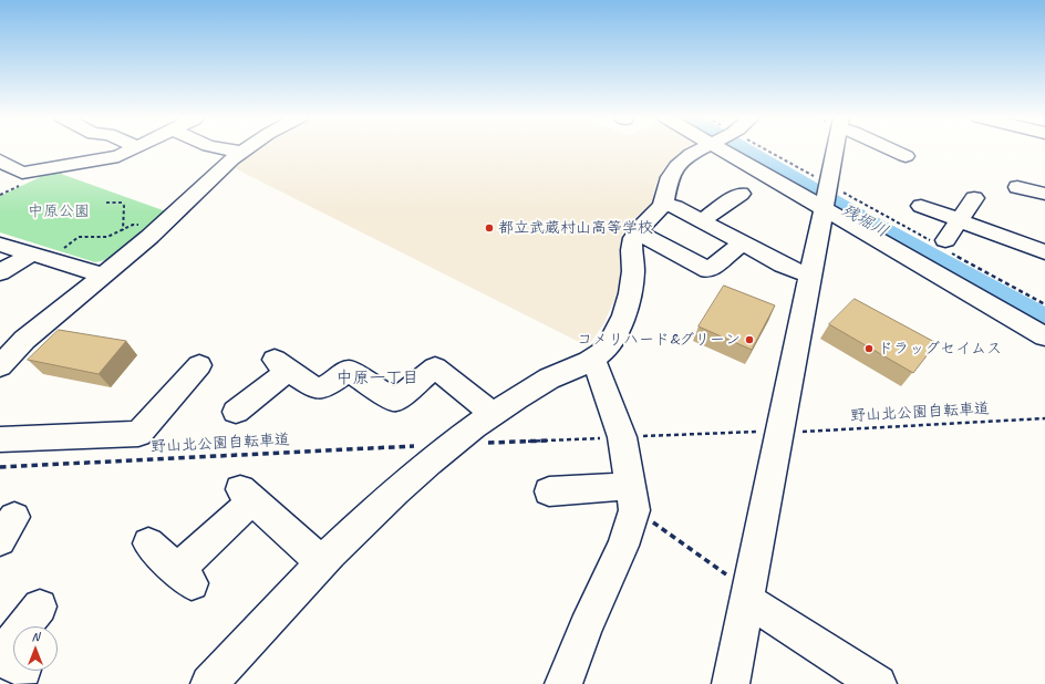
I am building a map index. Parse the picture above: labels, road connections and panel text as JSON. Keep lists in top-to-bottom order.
{
  "streets": {
    "path": ["野山北公園自転車道"]
  },
  "districts": ["中原一丁目"],
  "water": ["残堀川"],
  "parks": ["中原公園"],
  "places": ["都立武蔵村山高等学校", "コメリハード&グリーン", "ドラッグセイムス"],
  "north": "top"
}
